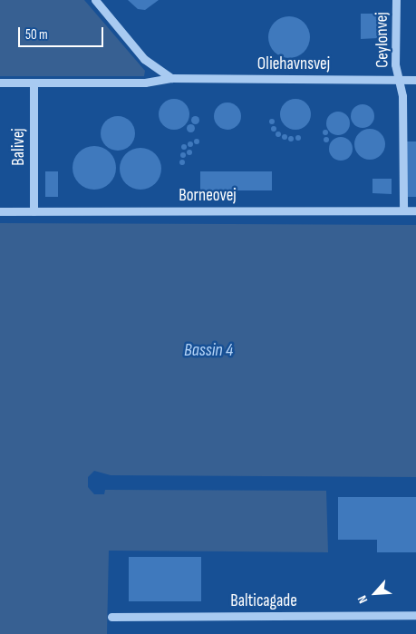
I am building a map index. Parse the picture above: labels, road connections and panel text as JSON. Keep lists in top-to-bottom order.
{
  "streets": {
    "street": [
      "Ceylonvej",
      "Oliehavnsvej",
      "Balivej",
      "Borneovej",
      "Balticagade"
    ]
  },
  "crossings": [
    ["Ceylonvej", "Oliehavnsvej"],
    ["Ceylonvej", "Borneovej"],
    ["Oliehavnsvej", "Balivej"],
    ["Balivej", "Borneovej"]
  ],
  "water": ["Bassin 4"],
  "scale_bar": "50 m",
  "north": "bottom left"
}
